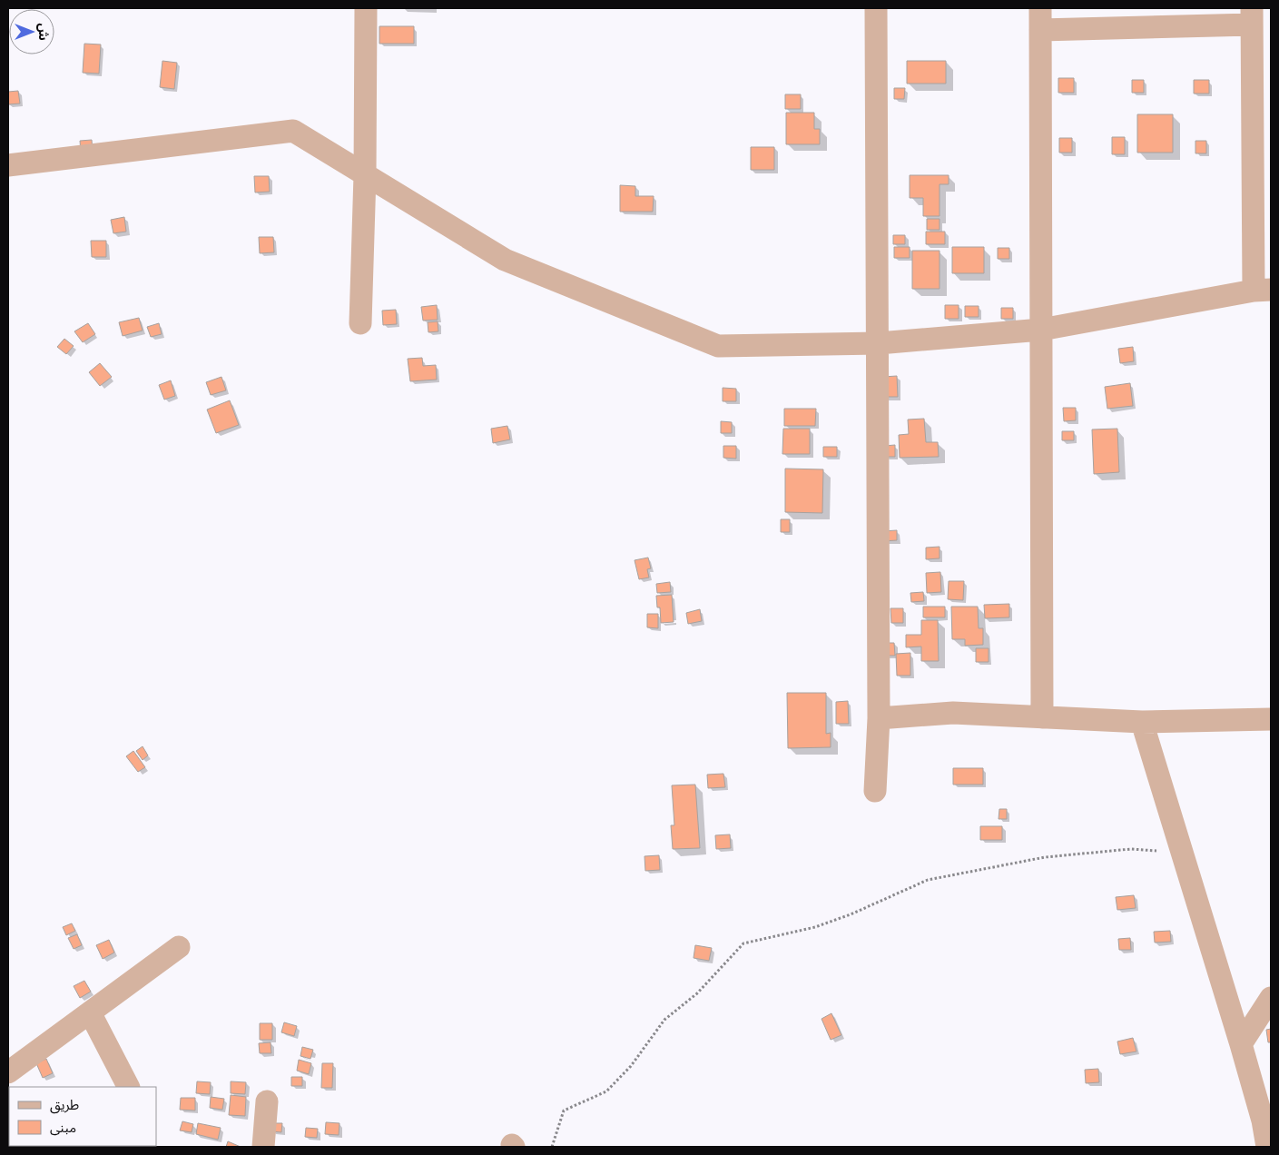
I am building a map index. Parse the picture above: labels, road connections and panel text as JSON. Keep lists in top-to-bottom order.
{
  "legend": ["طريق", "مبنى"],
  "north": "right"
}
